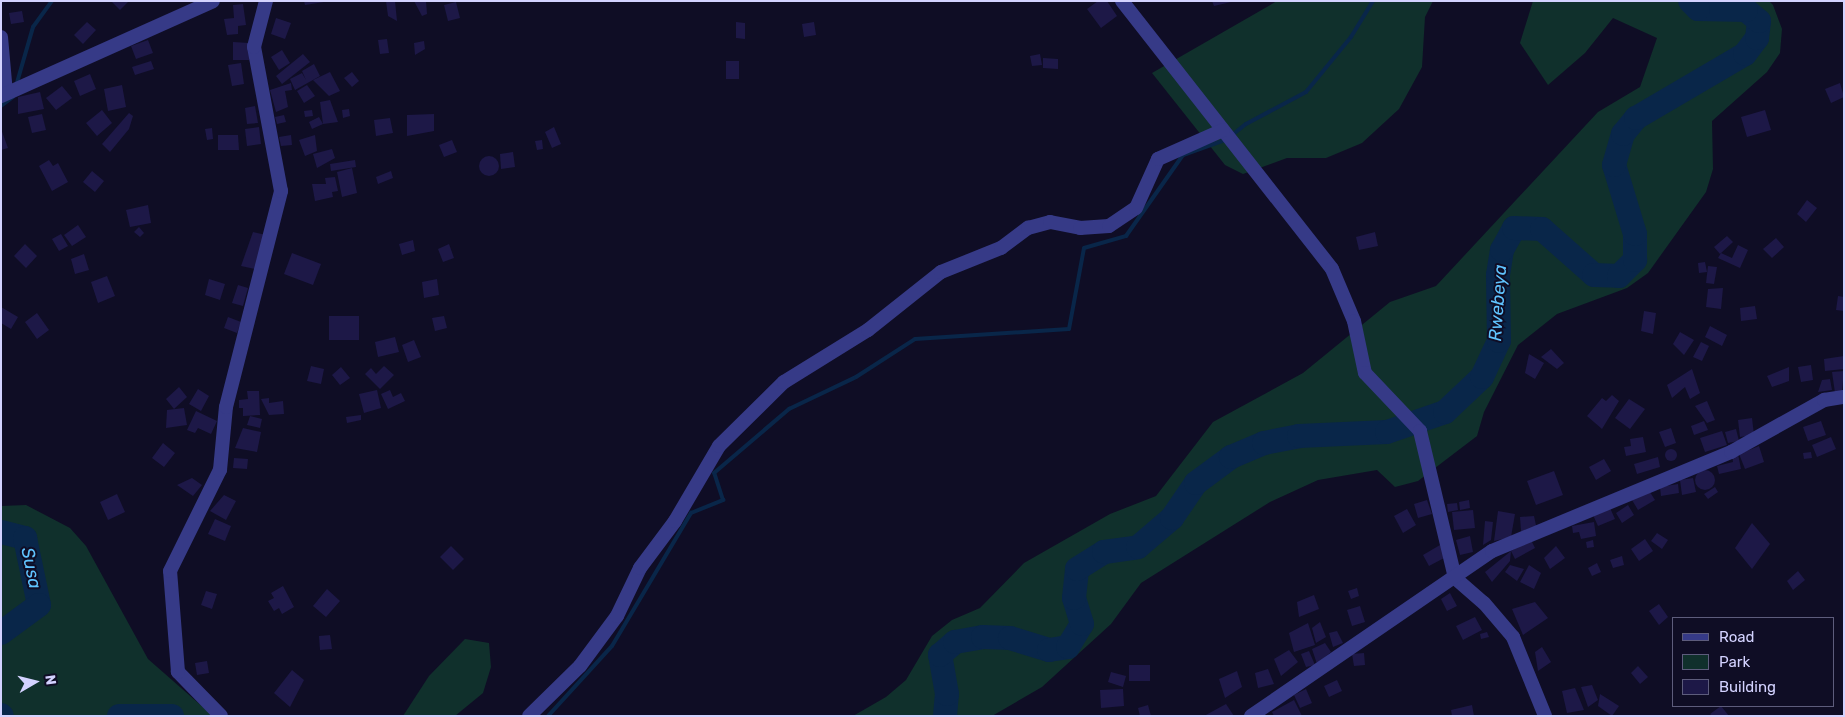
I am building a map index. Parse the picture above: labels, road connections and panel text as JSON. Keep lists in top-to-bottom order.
{
  "water": ["Rwebeya", "Susa"],
  "legend": ["Road", "Park", "Building"],
  "north": "right"
}
